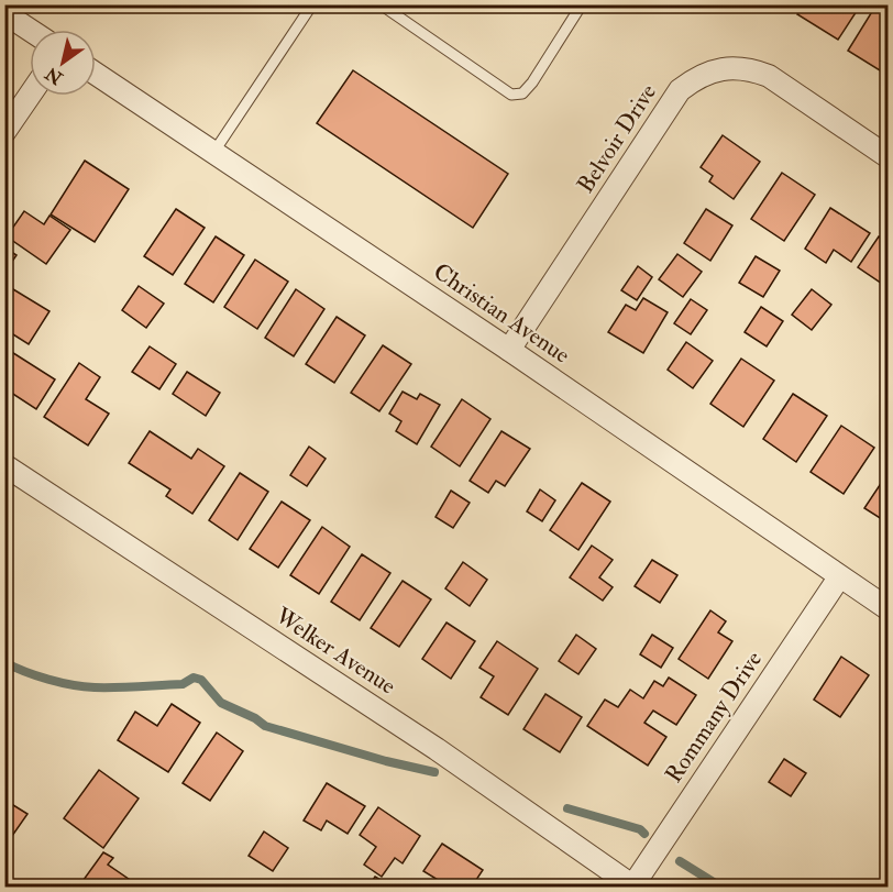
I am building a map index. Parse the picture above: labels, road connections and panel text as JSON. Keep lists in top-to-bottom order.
{
  "streets": {
    "street": [
      "Belvoir Drive",
      "Christian Avenue",
      "Welker Avenue",
      "Rommany Drive"
    ]
  },
  "crossings": [
    ["Belvoir Drive", "Christian Avenue"],
    ["Christian Avenue", "Rommany Drive"],
    ["Welker Avenue", "Rommany Drive"]
  ],
  "north": "bottom left"
}
